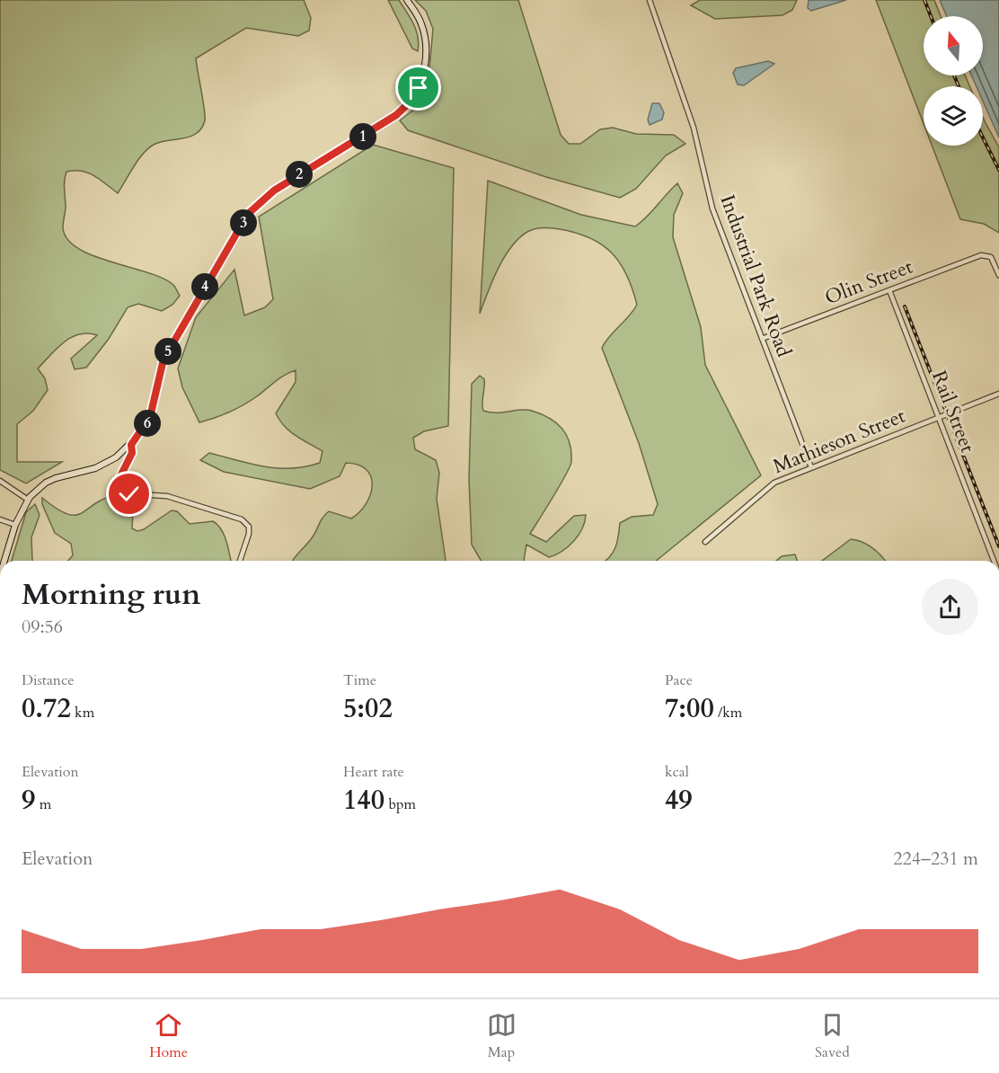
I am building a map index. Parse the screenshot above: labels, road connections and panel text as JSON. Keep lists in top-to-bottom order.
{
  "streets": {
    "street": [
      "Industrial Park Road",
      "Olin Street",
      "Rail Street",
      "Mathieson Street"
    ]
  },
  "crossings": [
    ["Industrial Park Road", "Olin Street"],
    ["Industrial Park Road", "Mathieson Street"],
    ["Olin Street", "Rail Street"],
    ["Rail Street", "Mathieson Street"]
  ],
  "north": "top",
  "page": {
    "pins": [
      "1",
      "2",
      "3",
      "4",
      "5",
      "6"
    ],
    "heading": ["Morning run", "09:56"],
    "stats": [
      ["Distance", "0.72 km"],
      ["Time", "5:02"],
      ["Pace", "7:00 /km"],
      ["Elevation", "9 m"],
      ["Heart rate", "140 bpm"],
      ["kcal", "49"]
    ],
    "chart": ["Elevation", "224–231 m"],
    "tabs": ["Home", "Map", "Saved"]
  }
}
